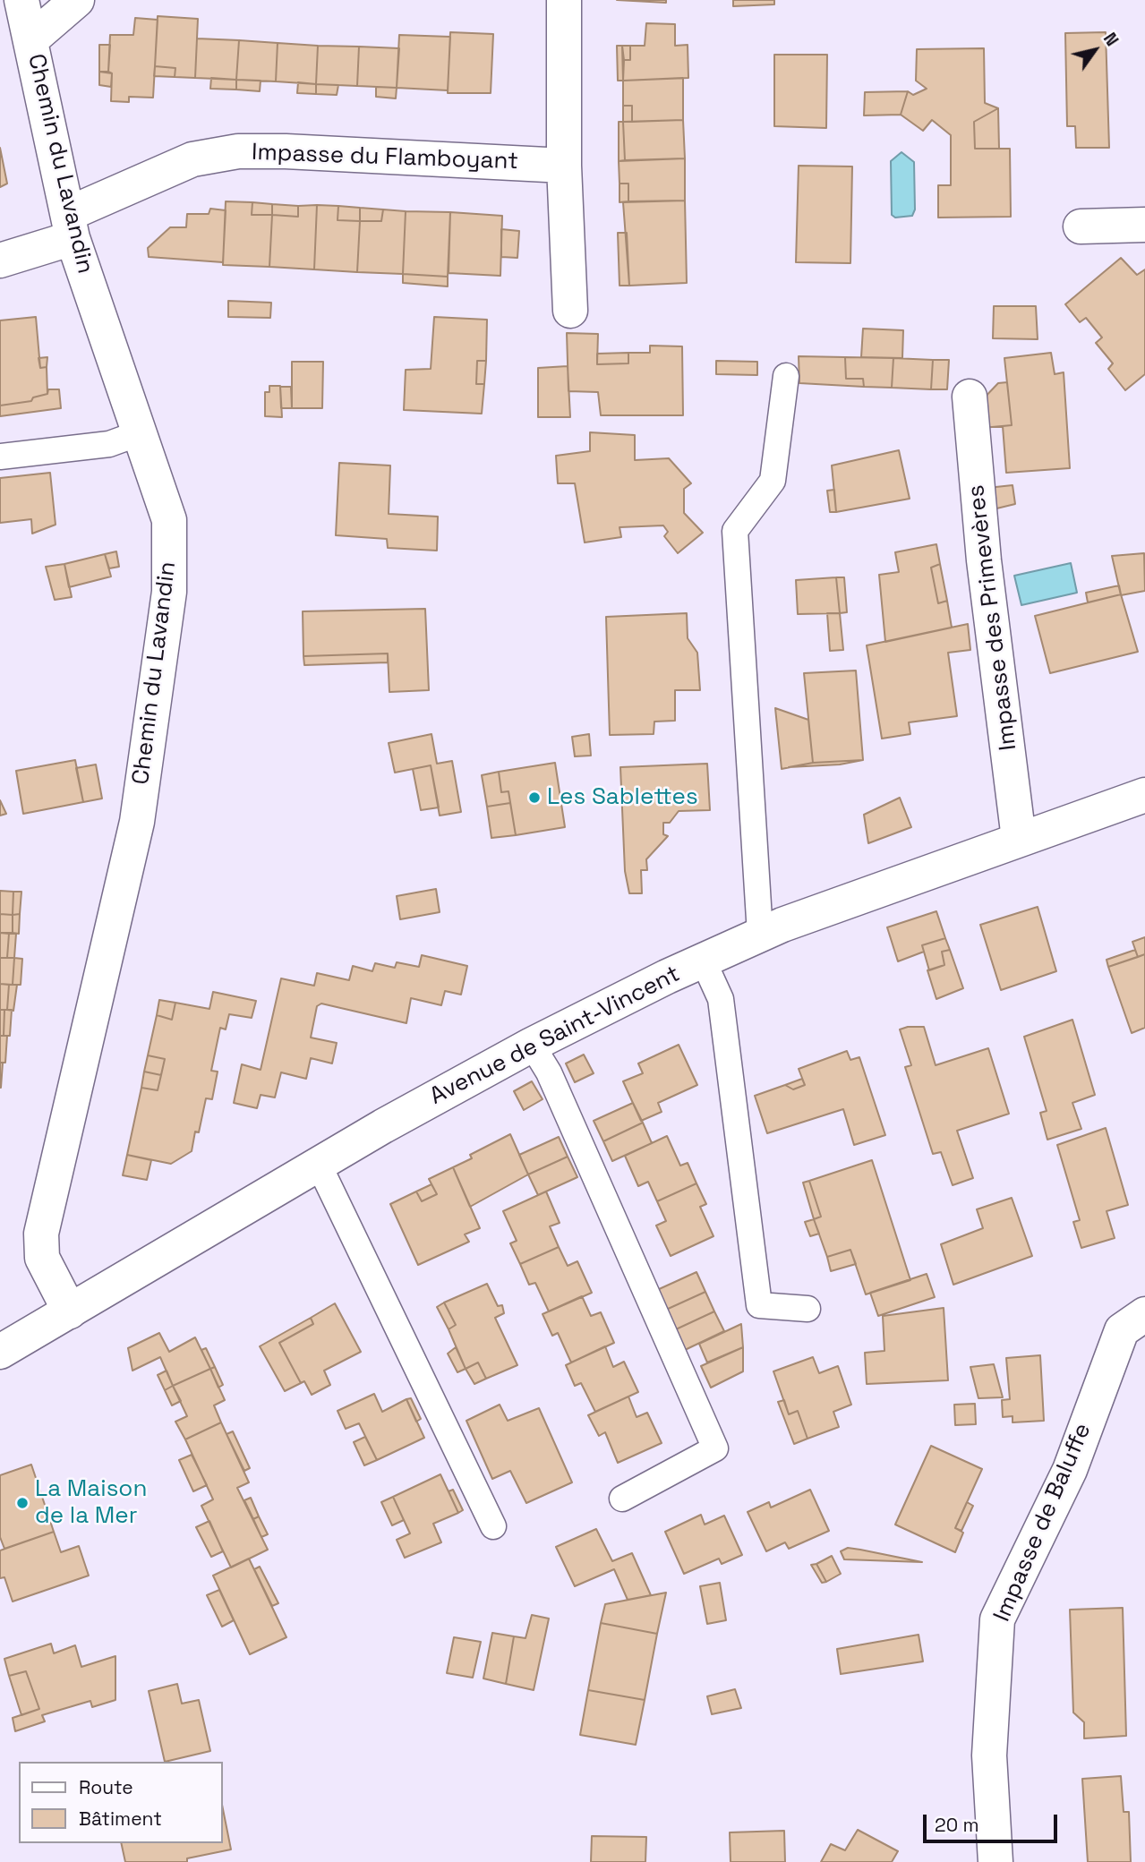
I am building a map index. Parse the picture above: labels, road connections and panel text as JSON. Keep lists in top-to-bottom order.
{
  "streets": {
    "street": [
      "Impasse du Flamboyant",
      "Chemin du Lavandin",
      "Impasse des Primevères",
      "Avenue de Saint-Vincent",
      "Impasse de Baluffe"
    ]
  },
  "crossings": [
    ["Impasse du Flamboyant", "Chemin du Lavandin"],
    ["Chemin du Lavandin", "Avenue de Saint-Vincent"],
    ["Impasse des Primevères", "Avenue de Saint-Vincent"]
  ],
  "places": ["Les Sablettes", "La Maison de la Mer"],
  "legend": ["Route", "Bâtiment"],
  "scale_bar": "20 m",
  "north": "top right"
}
